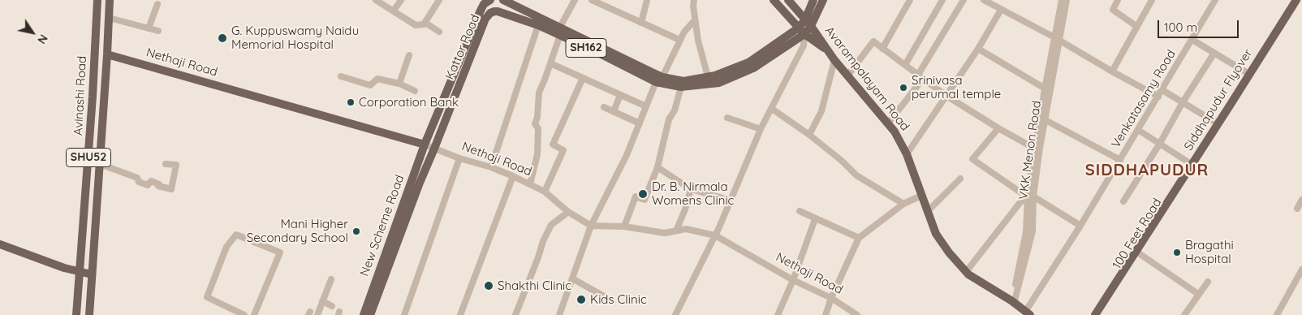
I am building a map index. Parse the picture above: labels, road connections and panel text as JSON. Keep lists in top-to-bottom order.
{
  "streets": {
    "main road": [
      "Kattor Road",
      "SH162",
      "Nethaji Road",
      "Avarampalayam Road",
      "Avinashi Road",
      "Siddhapudur Flyover",
      "SHU52",
      "New Scheme Road",
      "100 Feet Road"
    ],
    "street": ["Venkatasamy Road", "VKK Menon Road"]
  },
  "crossings": [
    ["Kattor Road", "SH162"],
    ["Kattor Road", "Nethaji Road"],
    ["Kattor Road", "Avarampalayam Road"],
    ["Kattor Road", "New Scheme Road"],
    ["SH162", "Avarampalayam Road"],
    ["Nethaji Road", "Avinashi Road"],
    ["Nethaji Road", "New Scheme Road"],
    ["Avarampalayam Road", "Venkatasamy Road"],
    ["Avarampalayam Road", "VKK Menon Road"],
    ["Siddhapudur Flyover", "100 Feet Road"]
  ],
  "districts": ["SIDDHAPUDUR"],
  "places": [
    "G. Kuppuswamy Naidu Memorial Hospital",
    "Srinivasa perumal temple",
    "Corporation Bank",
    "Dr. B. Nirmala Womens Clinic",
    "Mani Higher Secondary School",
    "Bragathi Hospital",
    "Shakthi Clinic",
    "Kids Clinic"
  ],
  "scale_bar": "100 m",
  "north": "bottom right"
}
